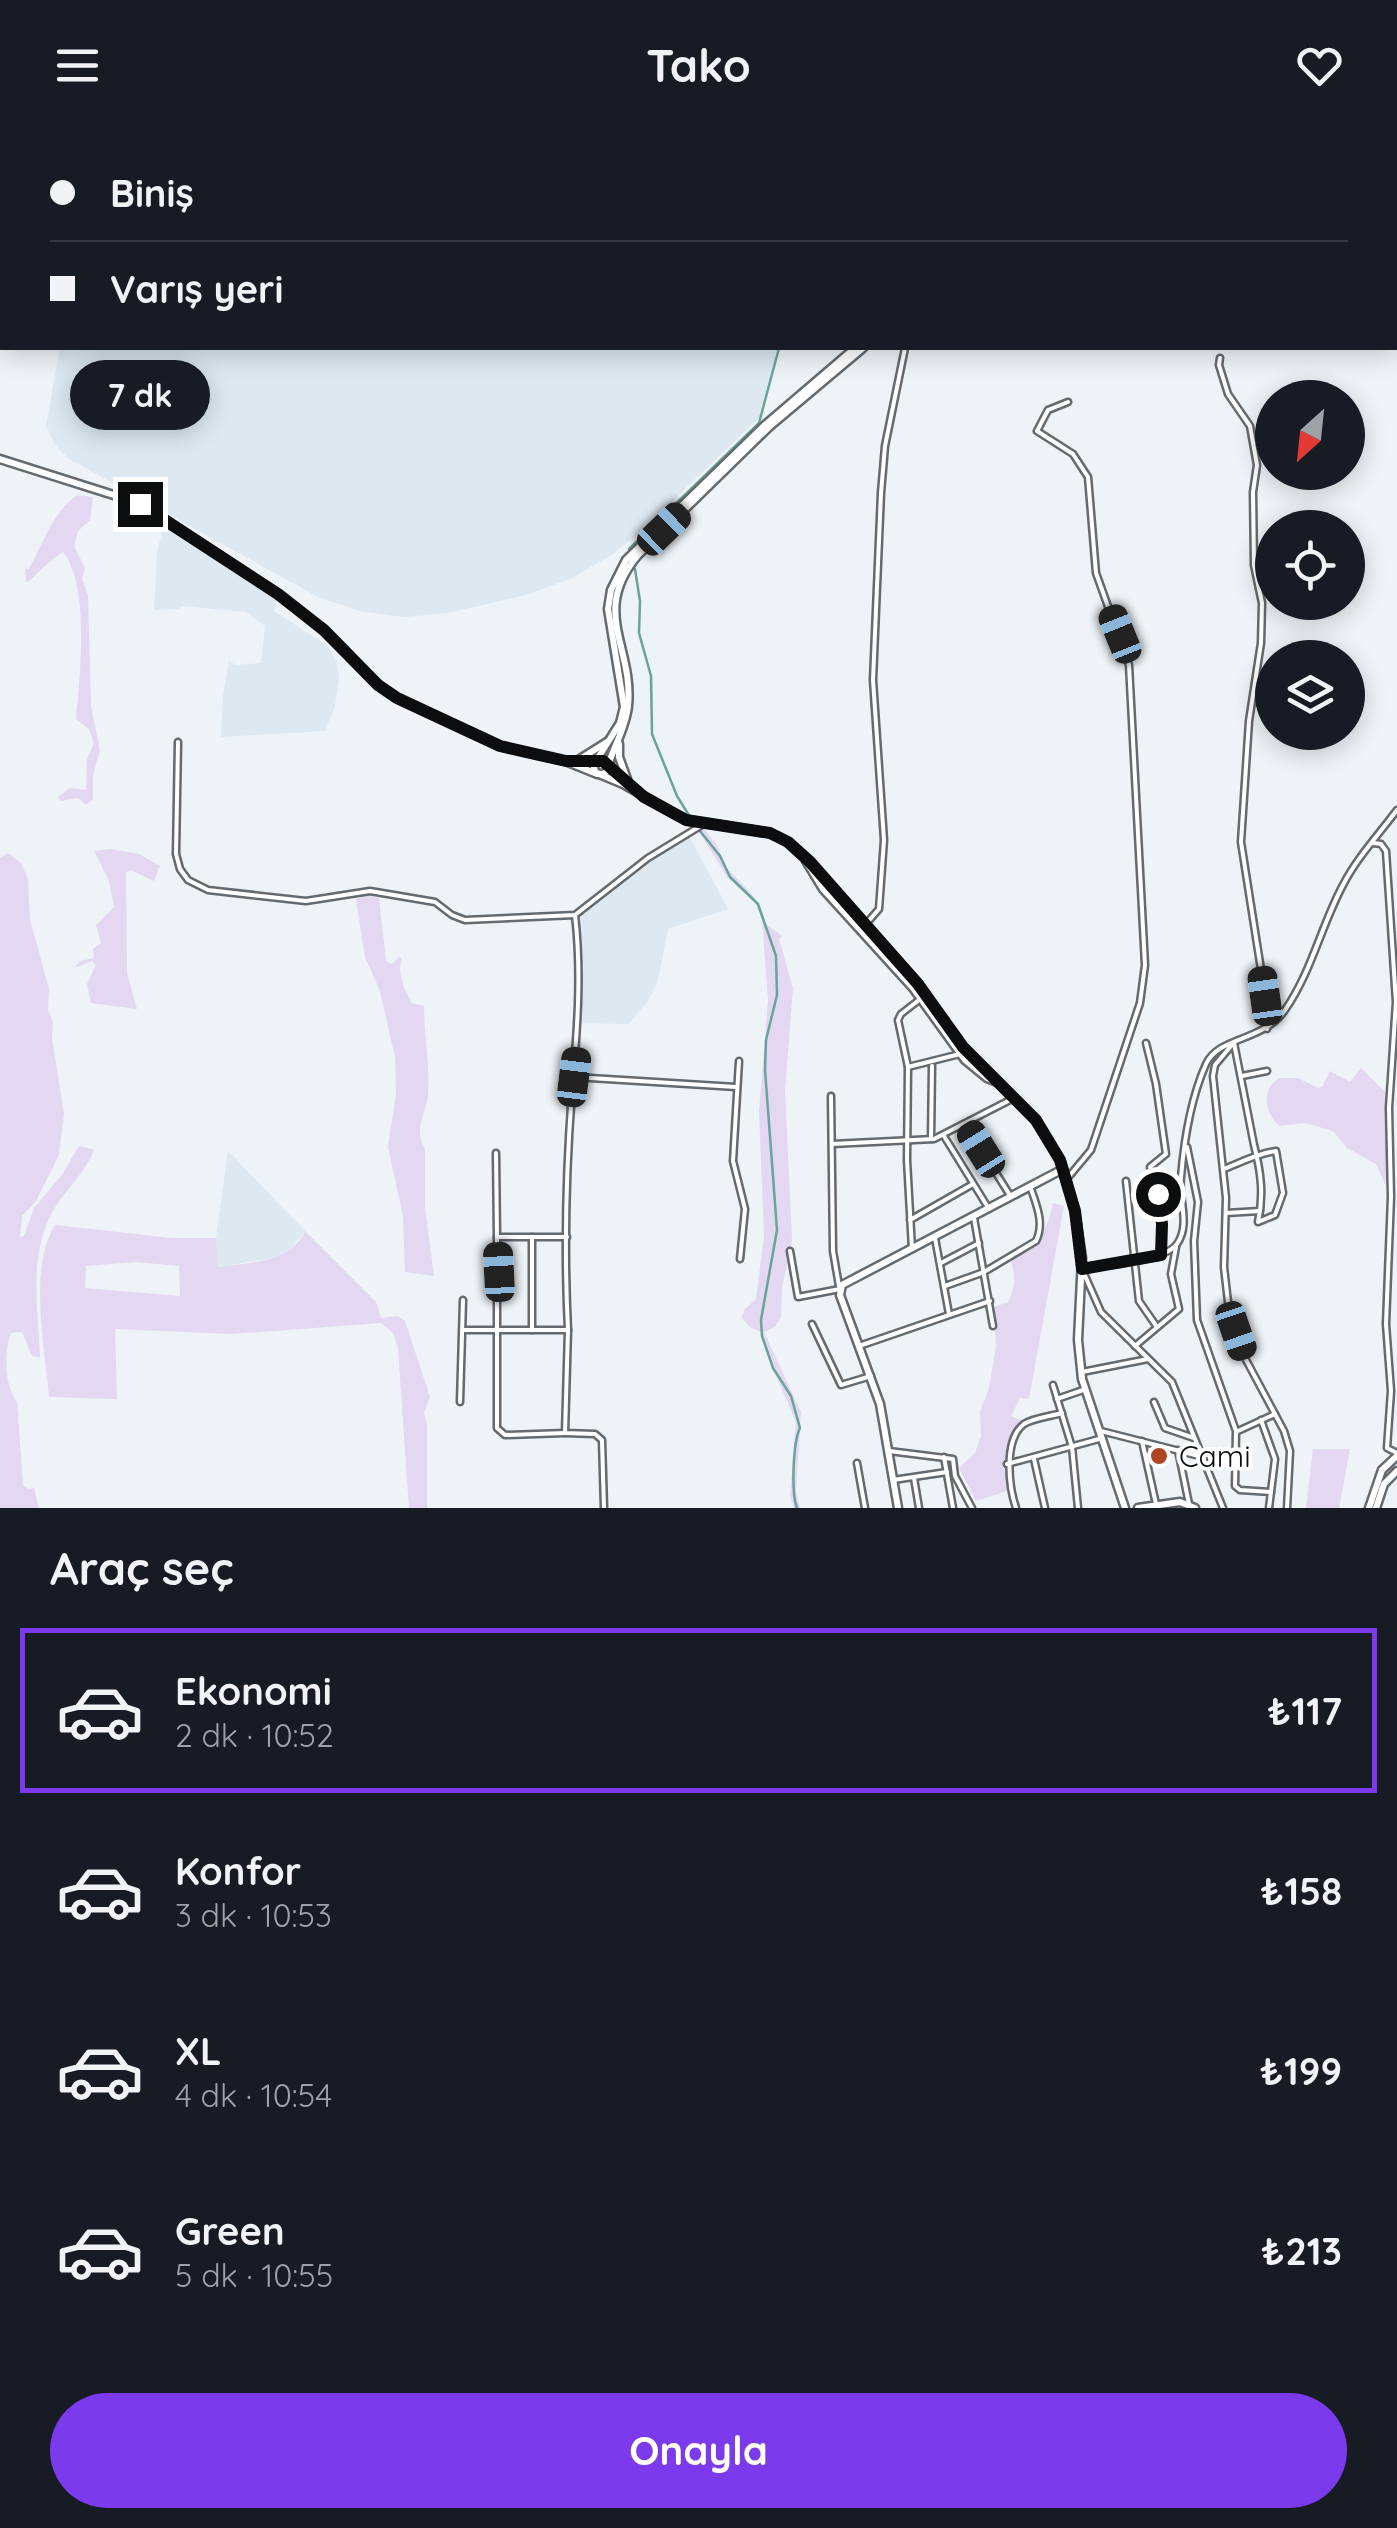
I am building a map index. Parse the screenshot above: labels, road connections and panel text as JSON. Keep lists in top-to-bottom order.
{
  "places": ["Cami"],
  "north": "bottom left",
  "page": {
    "header": "Tako",
    "banner": ["Biniş", "Varış yeri"],
    "bubble": "7 dk",
    "heading": "Araç seç",
    "list": [
      {
        "name": "Ekonomi",
        "note": "2 dk · 10:52",
        "value": "₺117"
      },
      {
        "name": "Konfor",
        "note": "3 dk · 10:53",
        "value": "₺158"
      },
      {
        "name": "XL",
        "note": "4 dk · 10:54",
        "value": "₺199"
      },
      {
        "name": "Green",
        "note": "5 dk · 10:55",
        "value": "₺213"
      }
    ],
    "buttons": "Onayla"
  }
}
